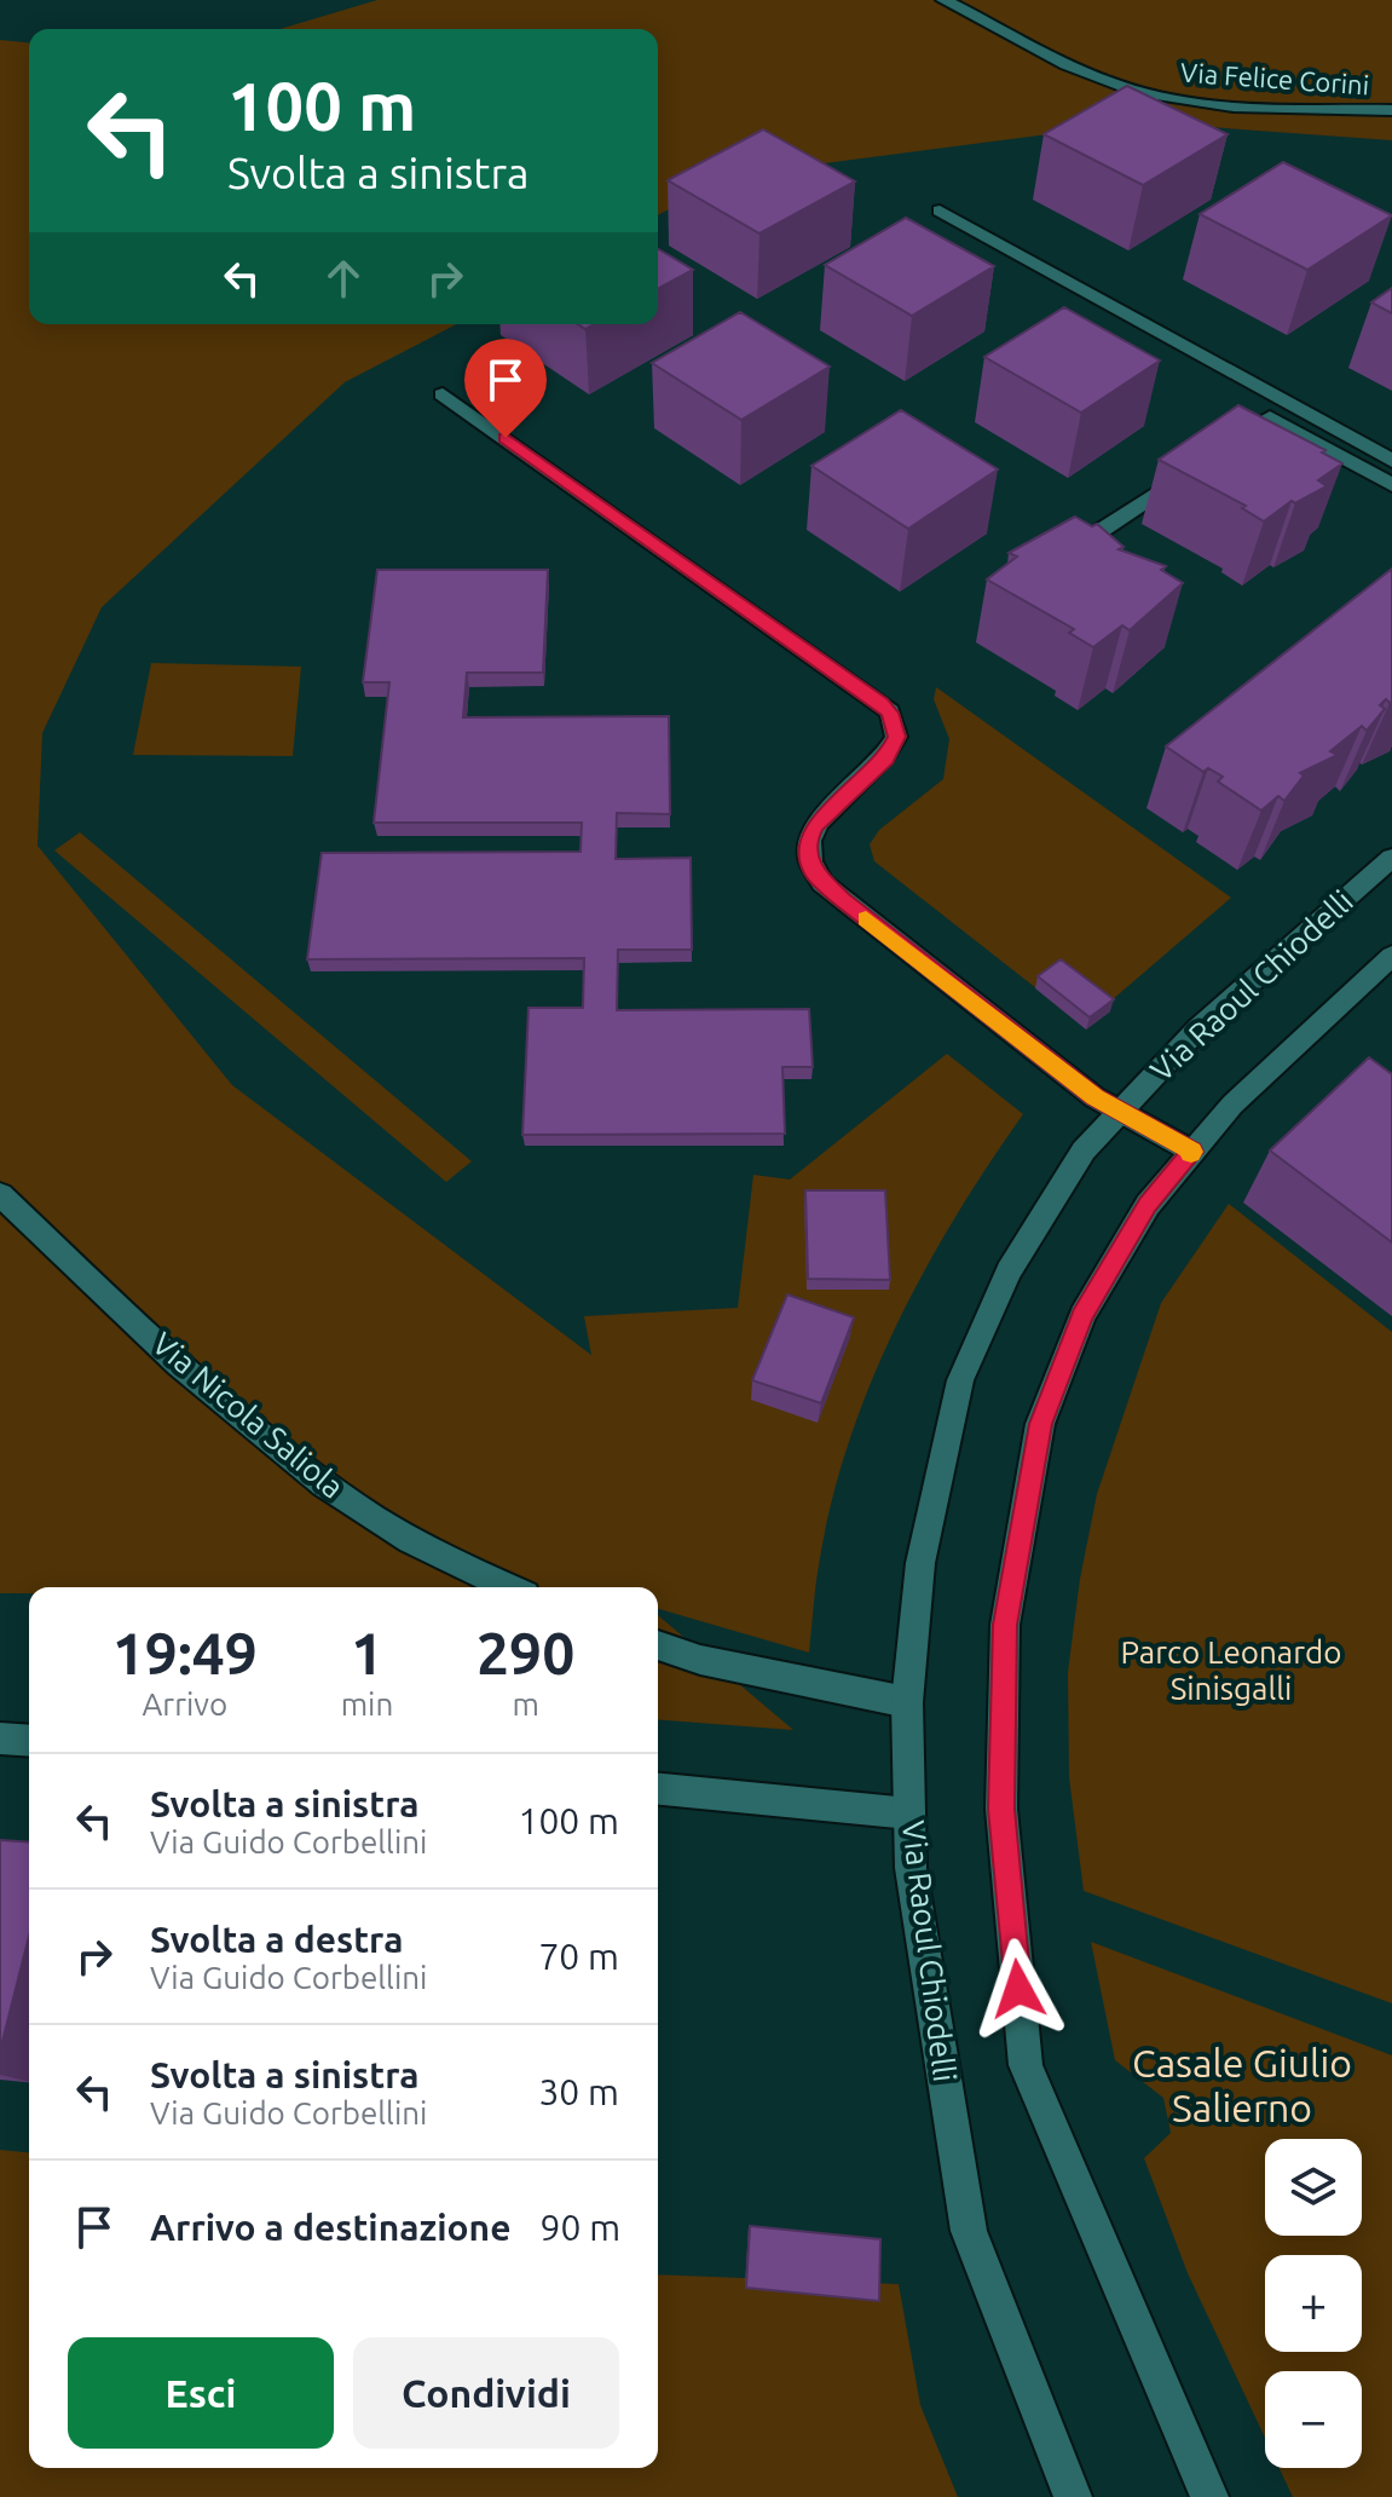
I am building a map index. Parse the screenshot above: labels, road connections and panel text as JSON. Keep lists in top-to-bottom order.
{
  "streets": {
    "street": ["Via Felice Corini", "Via Raoul Chiodelli", "Via Nicola Saliola"]
  },
  "parks": ["Parco Leonardo Sinisgalli", "Casale Giulio Salierno"],
  "page": {
    "turn": ["100 m", "Svolta a sinistra"],
    "eta": [
      "19:49",
      "Arrivo",
      "1",
      "min",
      "290",
      "m"
    ],
    "list": [
      {
        "name": "Svolta a sinistra",
        "note": "Via Guido Corbellini",
        "value": "100 m"
      },
      {
        "name": "Svolta a destra",
        "note": "Via Guido Corbellini",
        "value": "70 m"
      },
      {
        "name": "Svolta a sinistra",
        "note": "Via Guido Corbellini",
        "value": "30 m"
      },
      {
        "name": "Arrivo a destinazione",
        "value": "90 m"
      }
    ],
    "map_buttons": ["+", "−"],
    "buttons": ["Esci", "Condividi"]
  }
}
